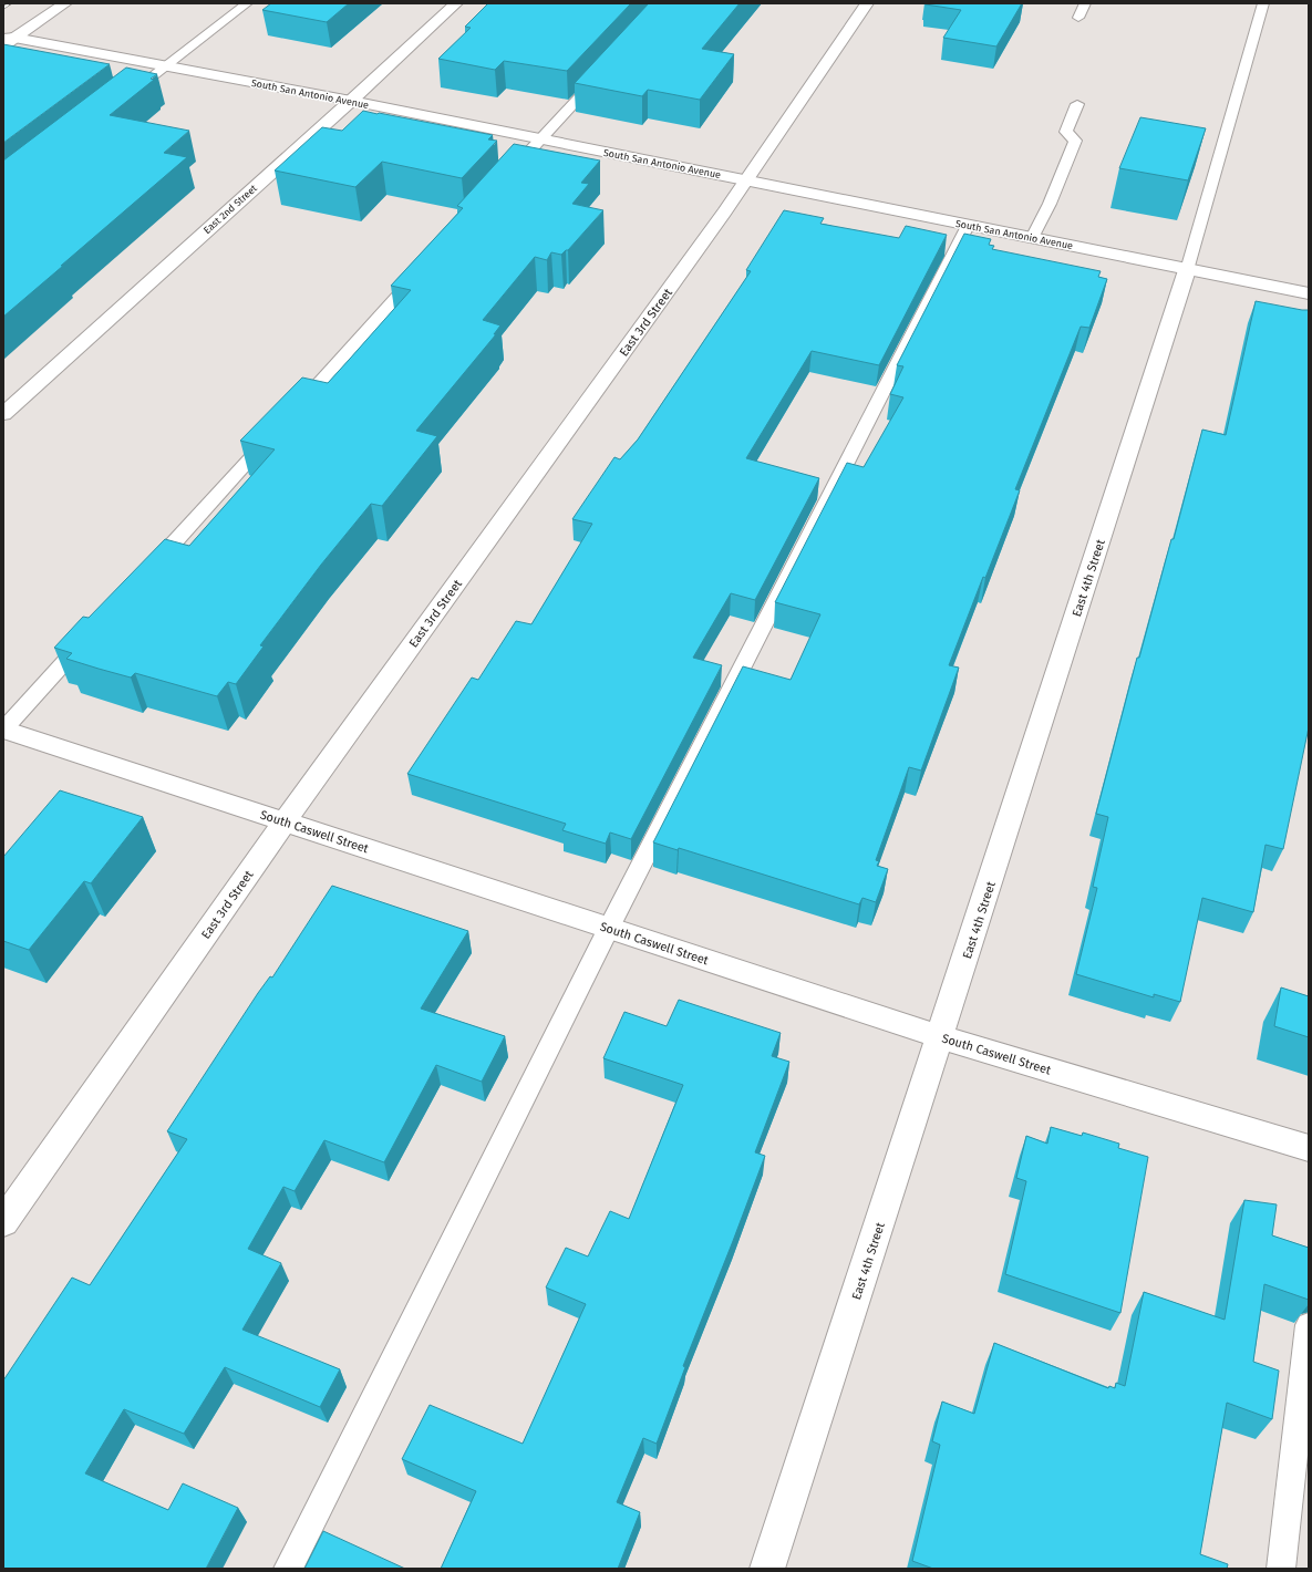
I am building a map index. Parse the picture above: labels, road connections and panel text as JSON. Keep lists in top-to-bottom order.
{
  "streets": {
    "street": [
      "South San Antonio Avenue",
      "East 2nd Street",
      "East 3rd Street",
      "East 4th Street",
      "South Caswell Street"
    ]
  },
  "crossings": [
    ["South San Antonio Avenue", "East 2nd Street"],
    ["South San Antonio Avenue", "East 3rd Street"],
    ["South San Antonio Avenue", "East 4th Street"],
    ["East 3rd Street", "South Caswell Street"],
    ["East 4th Street", "South Caswell Street"]
  ]
}
